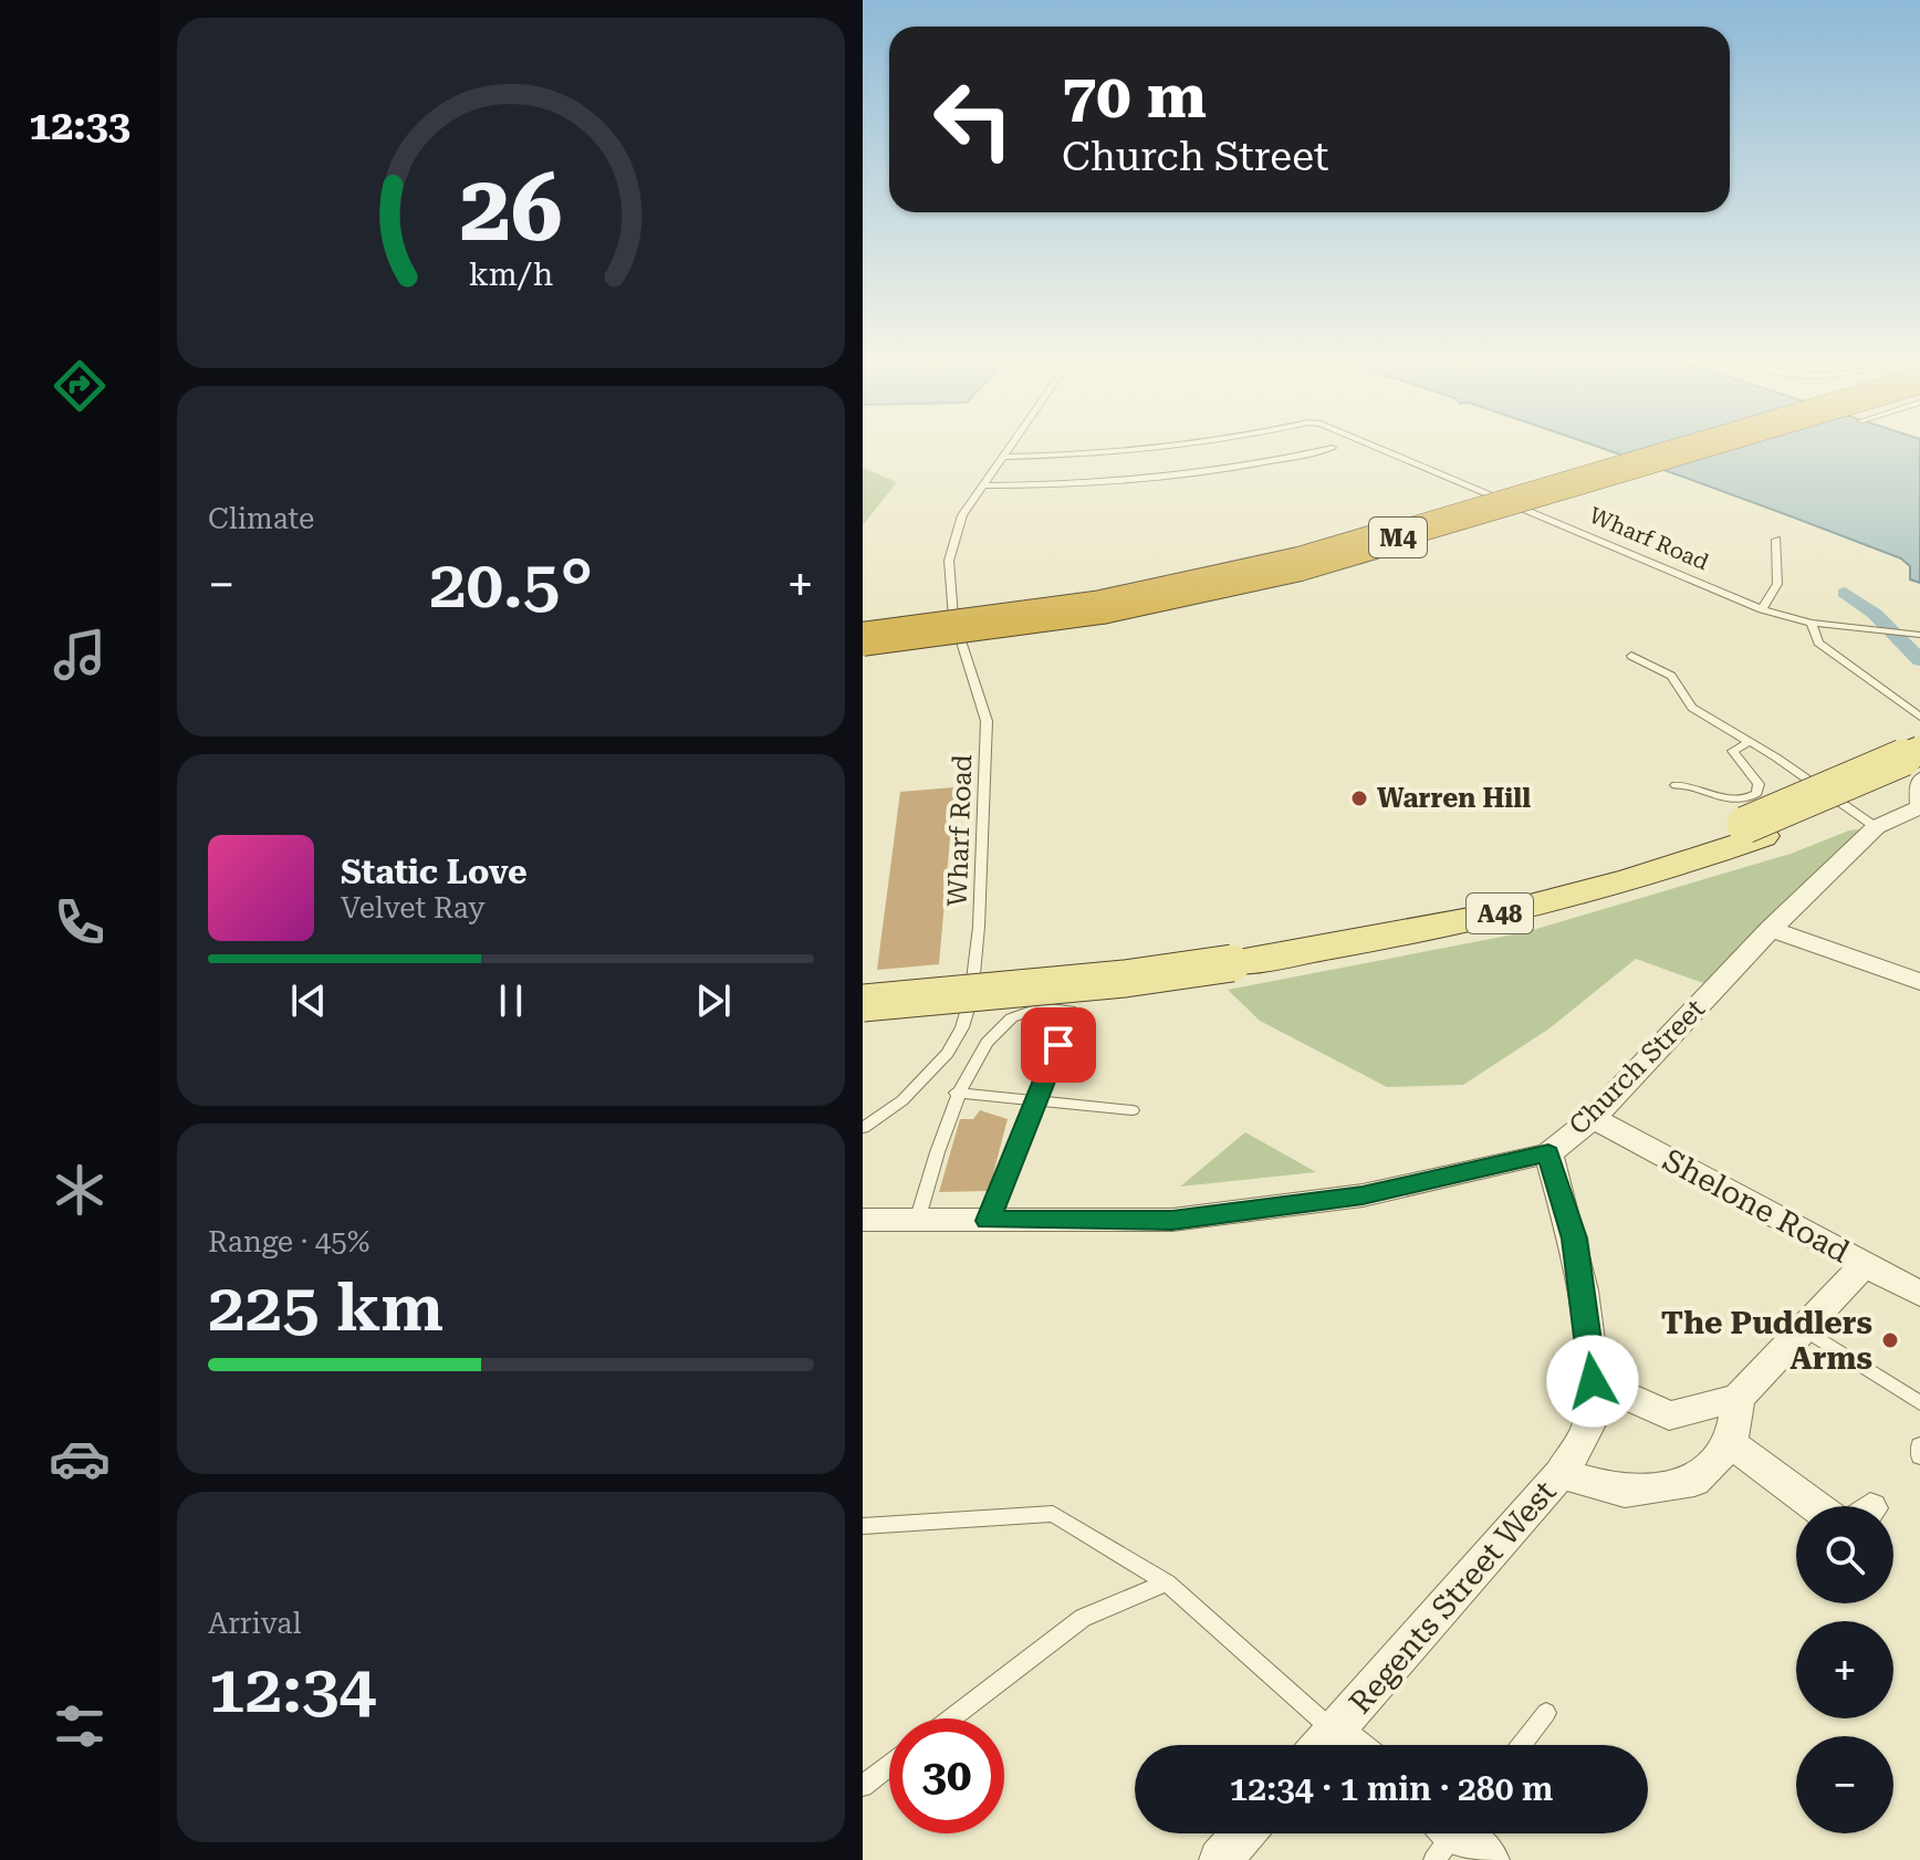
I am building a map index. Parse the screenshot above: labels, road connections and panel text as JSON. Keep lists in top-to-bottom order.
{
  "streets": {
    "highway": ["M4"],
    "main road": ["A48"],
    "street": ["Church Street", "Shelone Road", "Regents Street West"],
    "lane": ["Wharf Road"]
  },
  "crossings": [
    ["Church Street", "Shelone Road"]
  ],
  "places": ["Warren Hill", "The Puddlers Arms"],
  "page": {
    "tabs": "12:33",
    "turn": ["70 m", "Church Street"],
    "tile": [
      "Climate",
      ["Range · 45%", "225 km"],
      ["Arrival", "12:34"]
    ],
    "heat": ["−", "20.5°", "+"],
    "song": ["Static Love", "Velvet Ray"],
    "map_buttons": ["+", "−"],
    "limit": "30",
    "trip": "12:34 · 1 min · 280 m",
    "gauge": ["26", "km/h"]
  }
}
